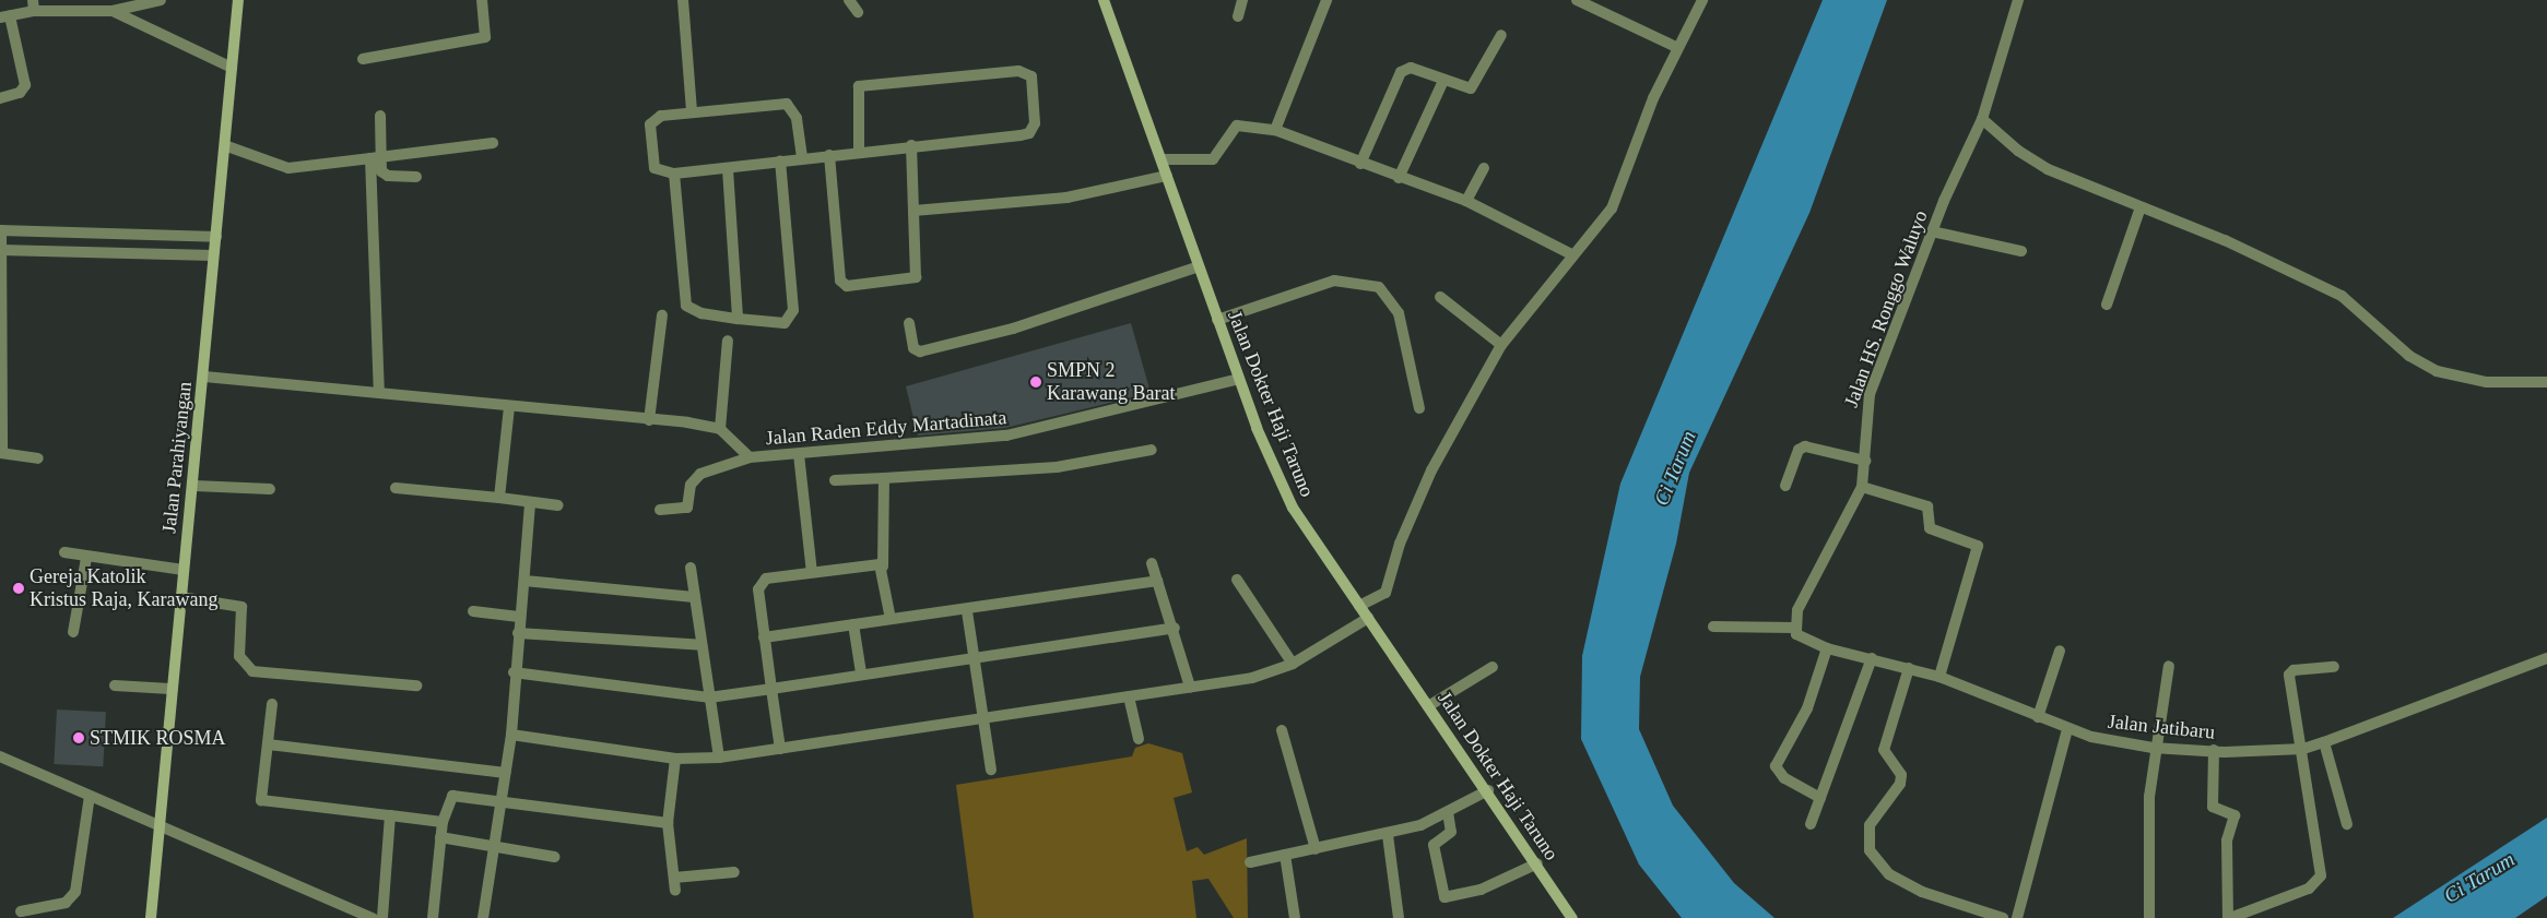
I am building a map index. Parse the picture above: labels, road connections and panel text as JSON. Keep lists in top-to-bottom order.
{
  "streets": {
    "street": [
      "Jalan HS. Ronggo Waluyo",
      "Jalan Dokter Haji Taruno",
      "Jalan Raden Eddy Martadinata",
      "Jalan Parahiyangan",
      "Jalan Jatibaru"
    ]
  },
  "crossings": [
    ["Jalan HS. Ronggo Waluyo", "Jalan Jatibaru"],
    ["Jalan Dokter Haji Taruno", "Jalan Raden Eddy Martadinata"]
  ],
  "water": ["Ci Tarum"],
  "places": ["SMPN 2 Karawang Barat", "Gereja Katolik Kristus Raja, Karawang", "STMIK ROSMA"]
}
